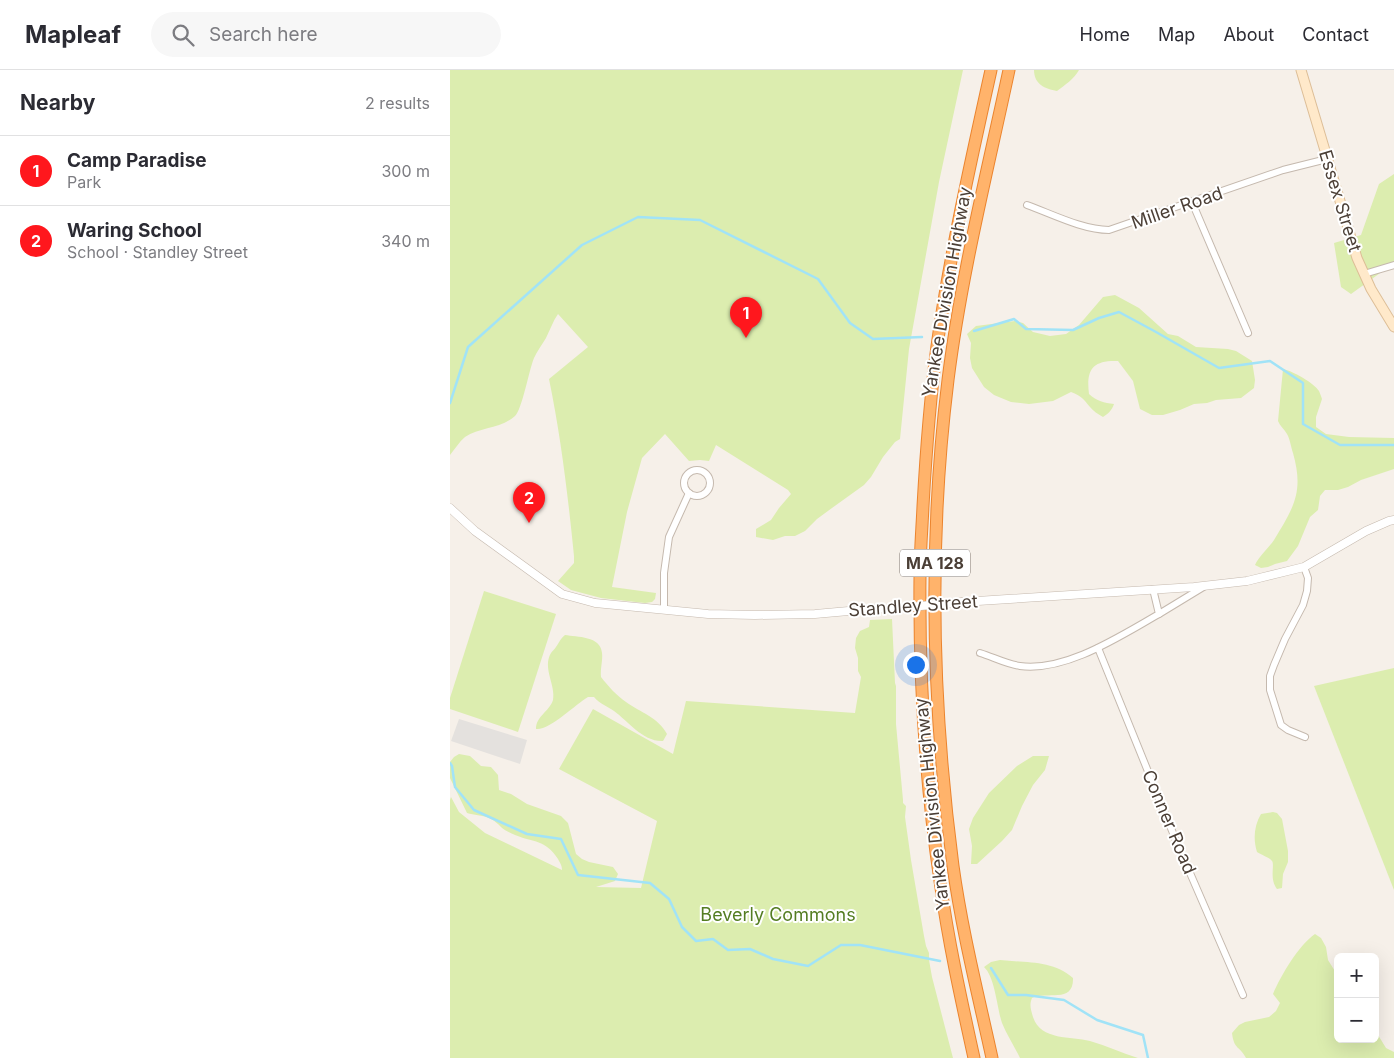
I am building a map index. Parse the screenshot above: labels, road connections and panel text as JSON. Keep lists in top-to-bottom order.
{
  "streets": {
    "highway": ["Yankee Division Highway", "MA 128"],
    "main road": ["Essex Street"],
    "street": ["Miller Road", "Standley Street", "Conner Road"]
  },
  "crossings": [
    ["Essex Street", "Miller Road"]
  ],
  "parks": ["Beverly Commons"],
  "page": {
    "header": "Mapleaf",
    "search": "Search here",
    "nav": [
      "Home",
      "Map",
      "About",
      "Contact"
    ],
    "heading": ["Nearby", "2 results"],
    "list": [
      {
        "mark": "1",
        "name": "Camp Paradise",
        "note": "Park",
        "value": "300 m"
      },
      {
        "mark": "2",
        "name": "Waring School",
        "note": "School · Standley Street",
        "value": "340 m"
      }
    ],
    "pins": ["1", "2"],
    "map_buttons": ["+", "−"]
  }
}
